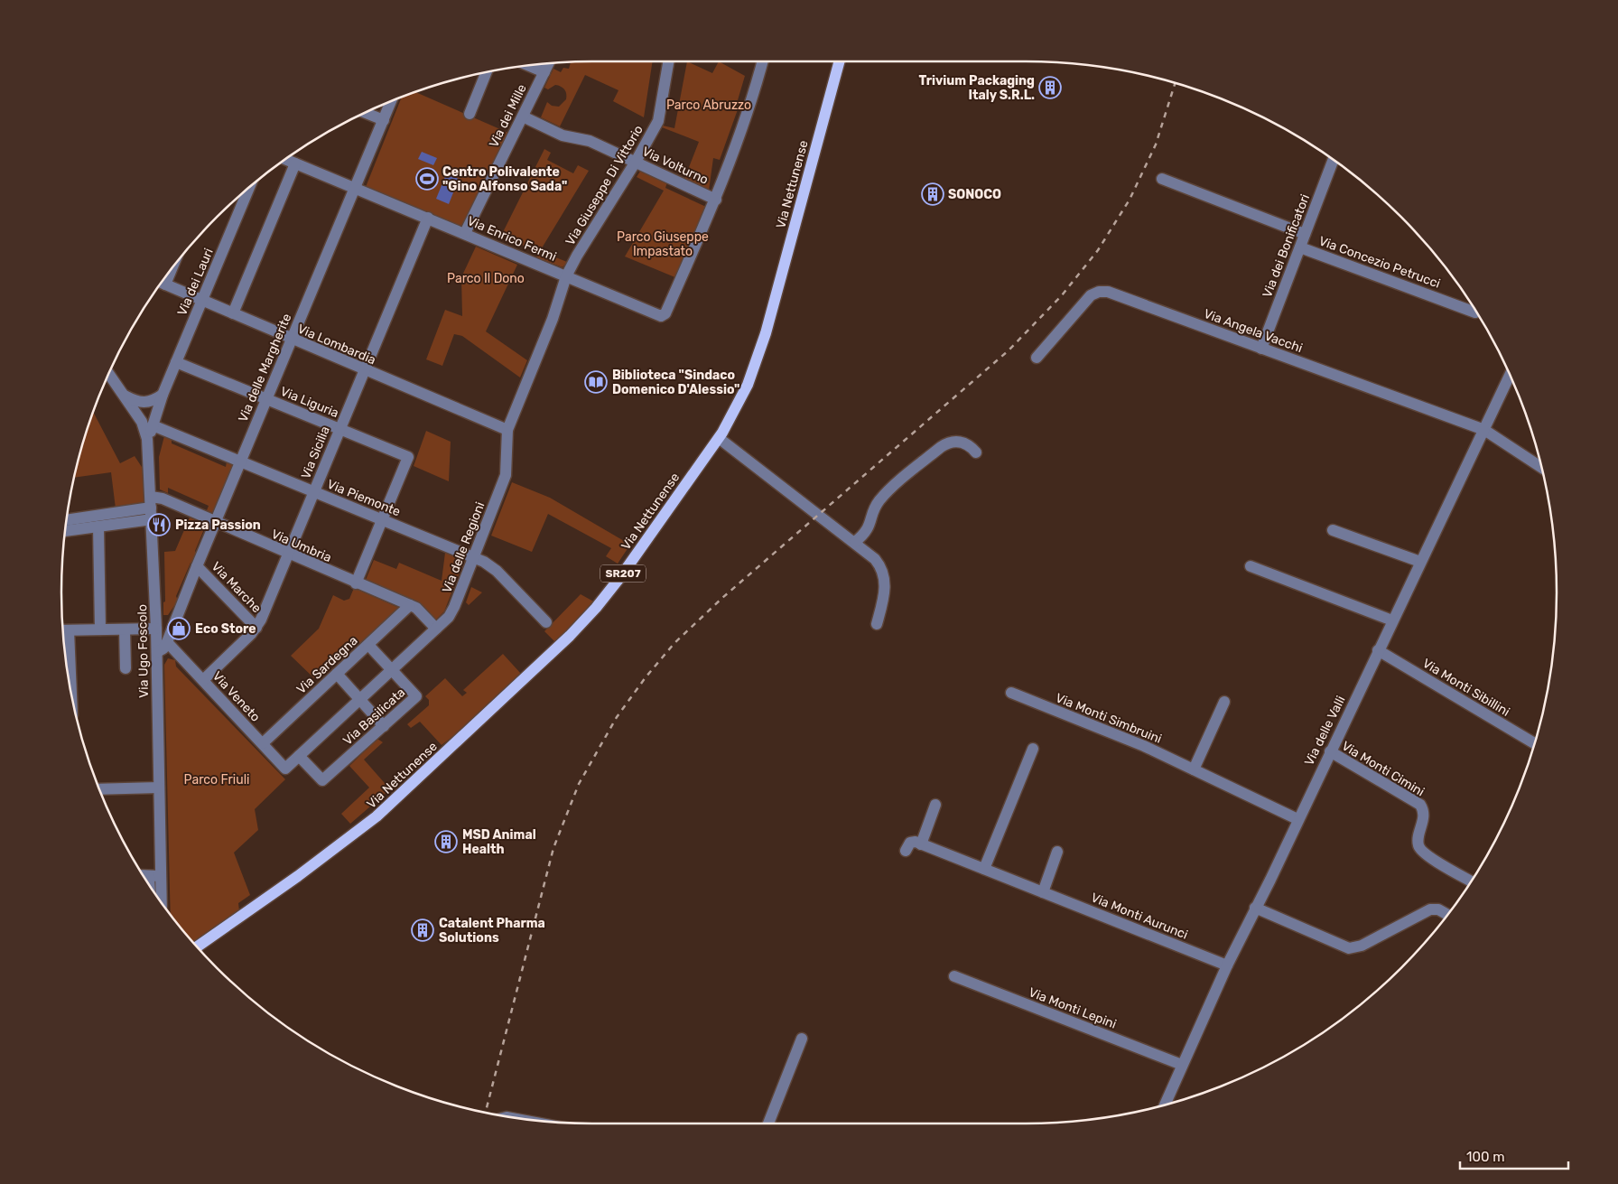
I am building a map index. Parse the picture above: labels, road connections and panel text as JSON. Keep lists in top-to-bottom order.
{
  "streets": {
    "main road": ["Via Nettunense", "SR207"],
    "street": [
      "Via dei Mille",
      "Via Volturno",
      "Via Giuseppe Di Vittorio",
      "Via Enrico Fermi",
      "Via dei Bonificatori",
      "Via Concezio Petrucci",
      "Via dei Lauri",
      "Via Angela Vacchi",
      "Via Lombardia",
      "Via delle Margherite",
      "Via Liguria",
      "Via Sicilia",
      "Via Piemonte",
      "Via Umbria",
      "Via delle Regioni",
      "Via Marche",
      "Via Ugo Foscolo",
      "Via Sardegna",
      "Via Monti Sibillini",
      "Via Veneto",
      "Via Basilicata",
      "Via Monti Simbruini",
      "Via delle Valli",
      "Via Monti Cimini",
      "Via Monti Aurunci",
      "Via Monti Lepini"
    ]
  },
  "crossings": [
    ["Via dei Mille", "Via Volturno"],
    ["Via dei Mille", "Via Enrico Fermi"],
    ["Via Volturno", "Via Giuseppe Di Vittorio"],
    ["Via Volturno", "Via Enrico Fermi"],
    ["Via Giuseppe Di Vittorio", "Via Enrico Fermi"],
    ["Via Giuseppe Di Vittorio", "Via delle Regioni"],
    ["Via Enrico Fermi", "Via delle Margherite"],
    ["Via Enrico Fermi", "Via Sicilia"],
    ["Via Enrico Fermi", "Via delle Regioni"],
    ["Via dei Bonificatori", "Via Concezio Petrucci"],
    ["Via dei Bonificatori", "Via Angela Vacchi"],
    ["Via dei Lauri", "Via Lombardia"],
    ["Via dei Lauri", "Via Liguria"],
    ["Via dei Lauri", "Via Piemonte"],
    ["Via dei Lauri", "Via Ugo Foscolo"],
    ["Via Angela Vacchi", "Via delle Valli"],
    ["Via Lombardia", "Via delle Margherite"],
    ["Via Lombardia", "Via Sicilia"],
    ["Via Lombardia", "Via delle Regioni"],
    ["Via delle Margherite", "Via Liguria"],
    ["Via delle Margherite", "Via Piemonte"],
    ["Via delle Margherite", "Via Umbria"],
    ["Via delle Margherite", "Via Marche"],
    ["Via delle Margherite", "Via Ugo Foscolo"],
    ["Via delle Margherite", "Via Veneto"],
    ["Via Liguria", "Via Sicilia"],
    ["Via Liguria", "Via Piemonte"],
    ["Via Sicilia", "Via Piemonte"],
    ["Via Sicilia", "Via Umbria"],
    ["Via Sicilia", "Via Marche"],
    ["Via Sicilia", "Via Veneto"],
    ["Via Piemonte", "Via delle Regioni"],
    ["Via Umbria", "Via delle Regioni"],
    ["Via Umbria", "Via Ugo Foscolo"],
    ["Via Umbria", "Via Sardegna"],
    ["Via delle Regioni", "Via Veneto"],
    ["Via delle Regioni", "Via Basilicata"],
    ["Via Sardegna", "Via Veneto"],
    ["Via Sardegna", "Via Basilicata"],
    ["Via Monti Sibillini", "Via delle Valli"],
    ["Via Monti Simbruini", "Via delle Valli"],
    ["Via delle Valli", "Via Monti Cimini"],
    ["Via delle Valli", "Via Monti Aurunci"],
    ["Via delle Valli", "Via Monti Lepini"]
  ],
  "parks": [
    "Parco Abruzzo",
    "Parco Giuseppe Impastato",
    "Parco Il Dono",
    "Parco Friuli"
  ],
  "places": {
    "building": [
      "Trivium Packaging Italy S.R.L.",
      "SONOCO",
      "MSD Animal Health",
      "Catalent Pharma Solutions"
    ],
    "sports": ["Centro Polivalente \"Gino Alfonso Sada\""],
    "library": ["Biblioteca \"Sindaco Domenico D'Alessio\""],
    "restaurant": ["Pizza Passion"],
    "shop": ["Eco Store"]
  },
  "scale_bar": "100 m"
}
